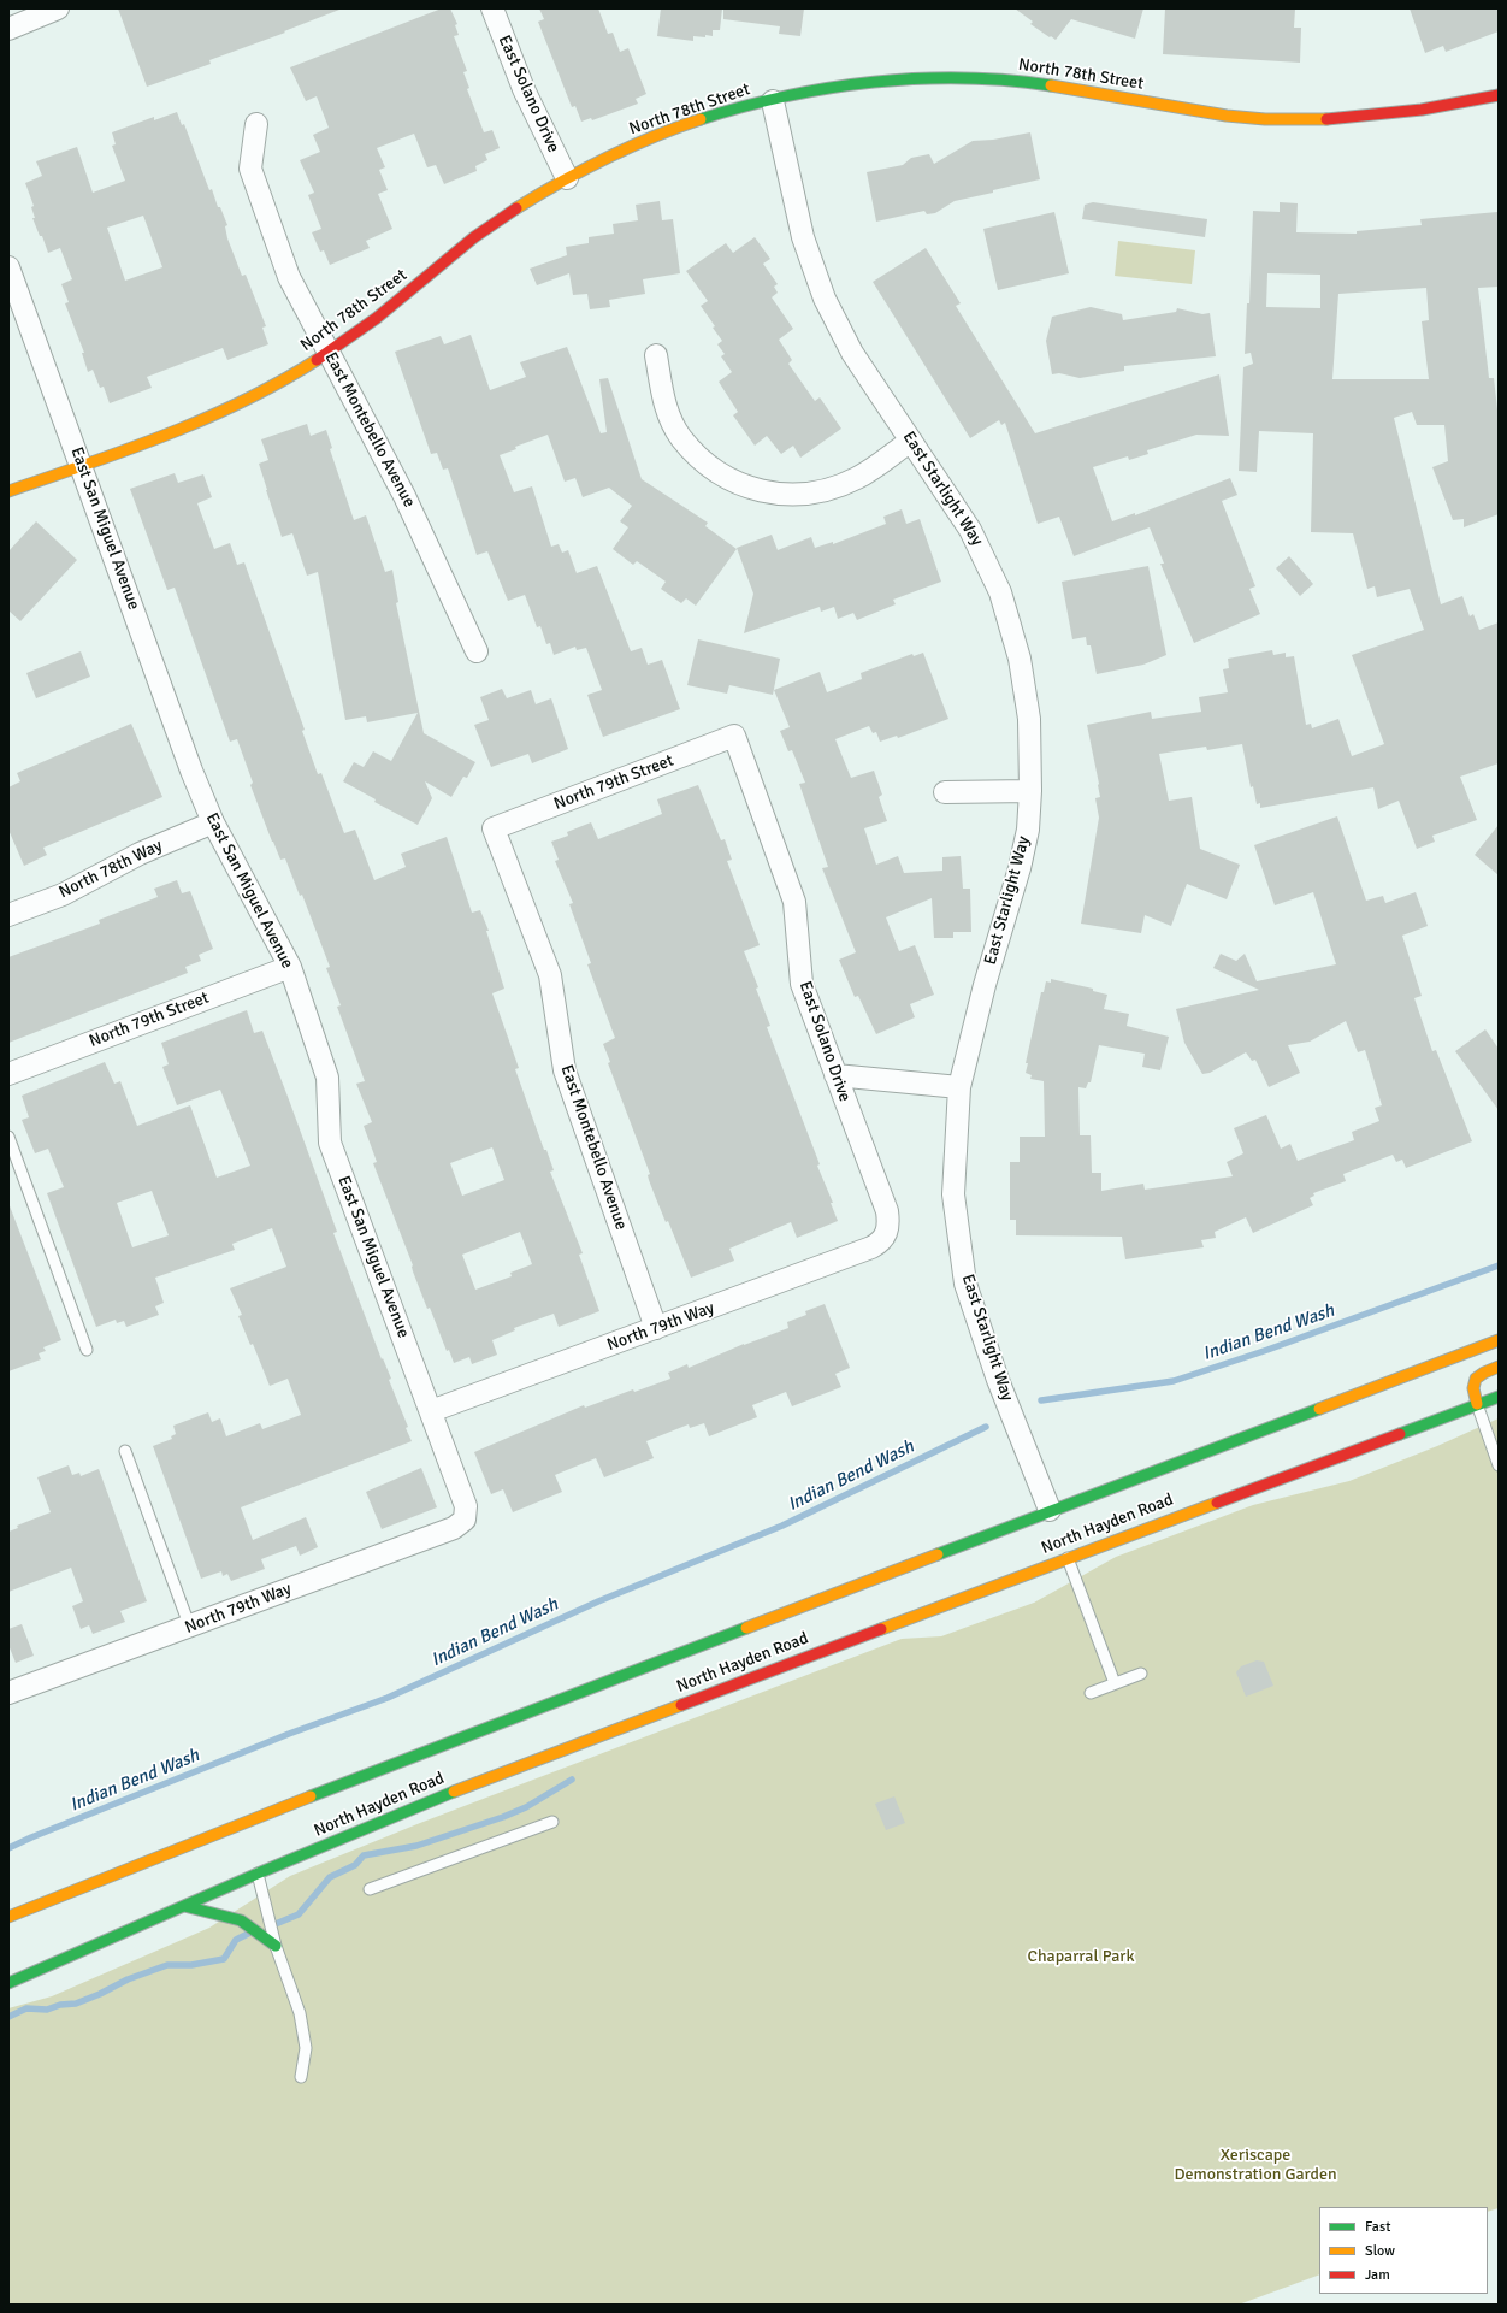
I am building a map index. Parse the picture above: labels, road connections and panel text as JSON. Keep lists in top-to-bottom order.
{
  "streets": {
    "main road": ["North 78th Street", "North Hayden Road"],
    "street": [
      "East Solano Drive",
      "East Montebello Avenue",
      "East Starlight Way",
      "East San Miguel Avenue",
      "North 79th Street",
      "North 78th Way",
      "North 79th Way"
    ]
  },
  "crossings": [
    ["North 78th Street", "East Solano Drive"],
    ["North 78th Street", "East Montebello Avenue"],
    ["North 78th Street", "East Starlight Way"],
    ["North 78th Street", "East San Miguel Avenue"],
    ["East Solano Drive", "North 79th Street"],
    ["East Solano Drive", "North 79th Way"],
    ["East Montebello Avenue", "North 79th Street"],
    ["East Montebello Avenue", "North 79th Way"],
    ["East Starlight Way", "North Hayden Road"],
    ["East San Miguel Avenue", "North 79th Street"],
    ["East San Miguel Avenue", "North 78th Way"],
    ["East San Miguel Avenue", "North 79th Way"]
  ],
  "water": ["Indian Bend Wash"],
  "parks": ["Chaparral Park", "Xeriscape Demonstration Garden"],
  "legend": ["Fast", "Slow", "Jam"]
}
